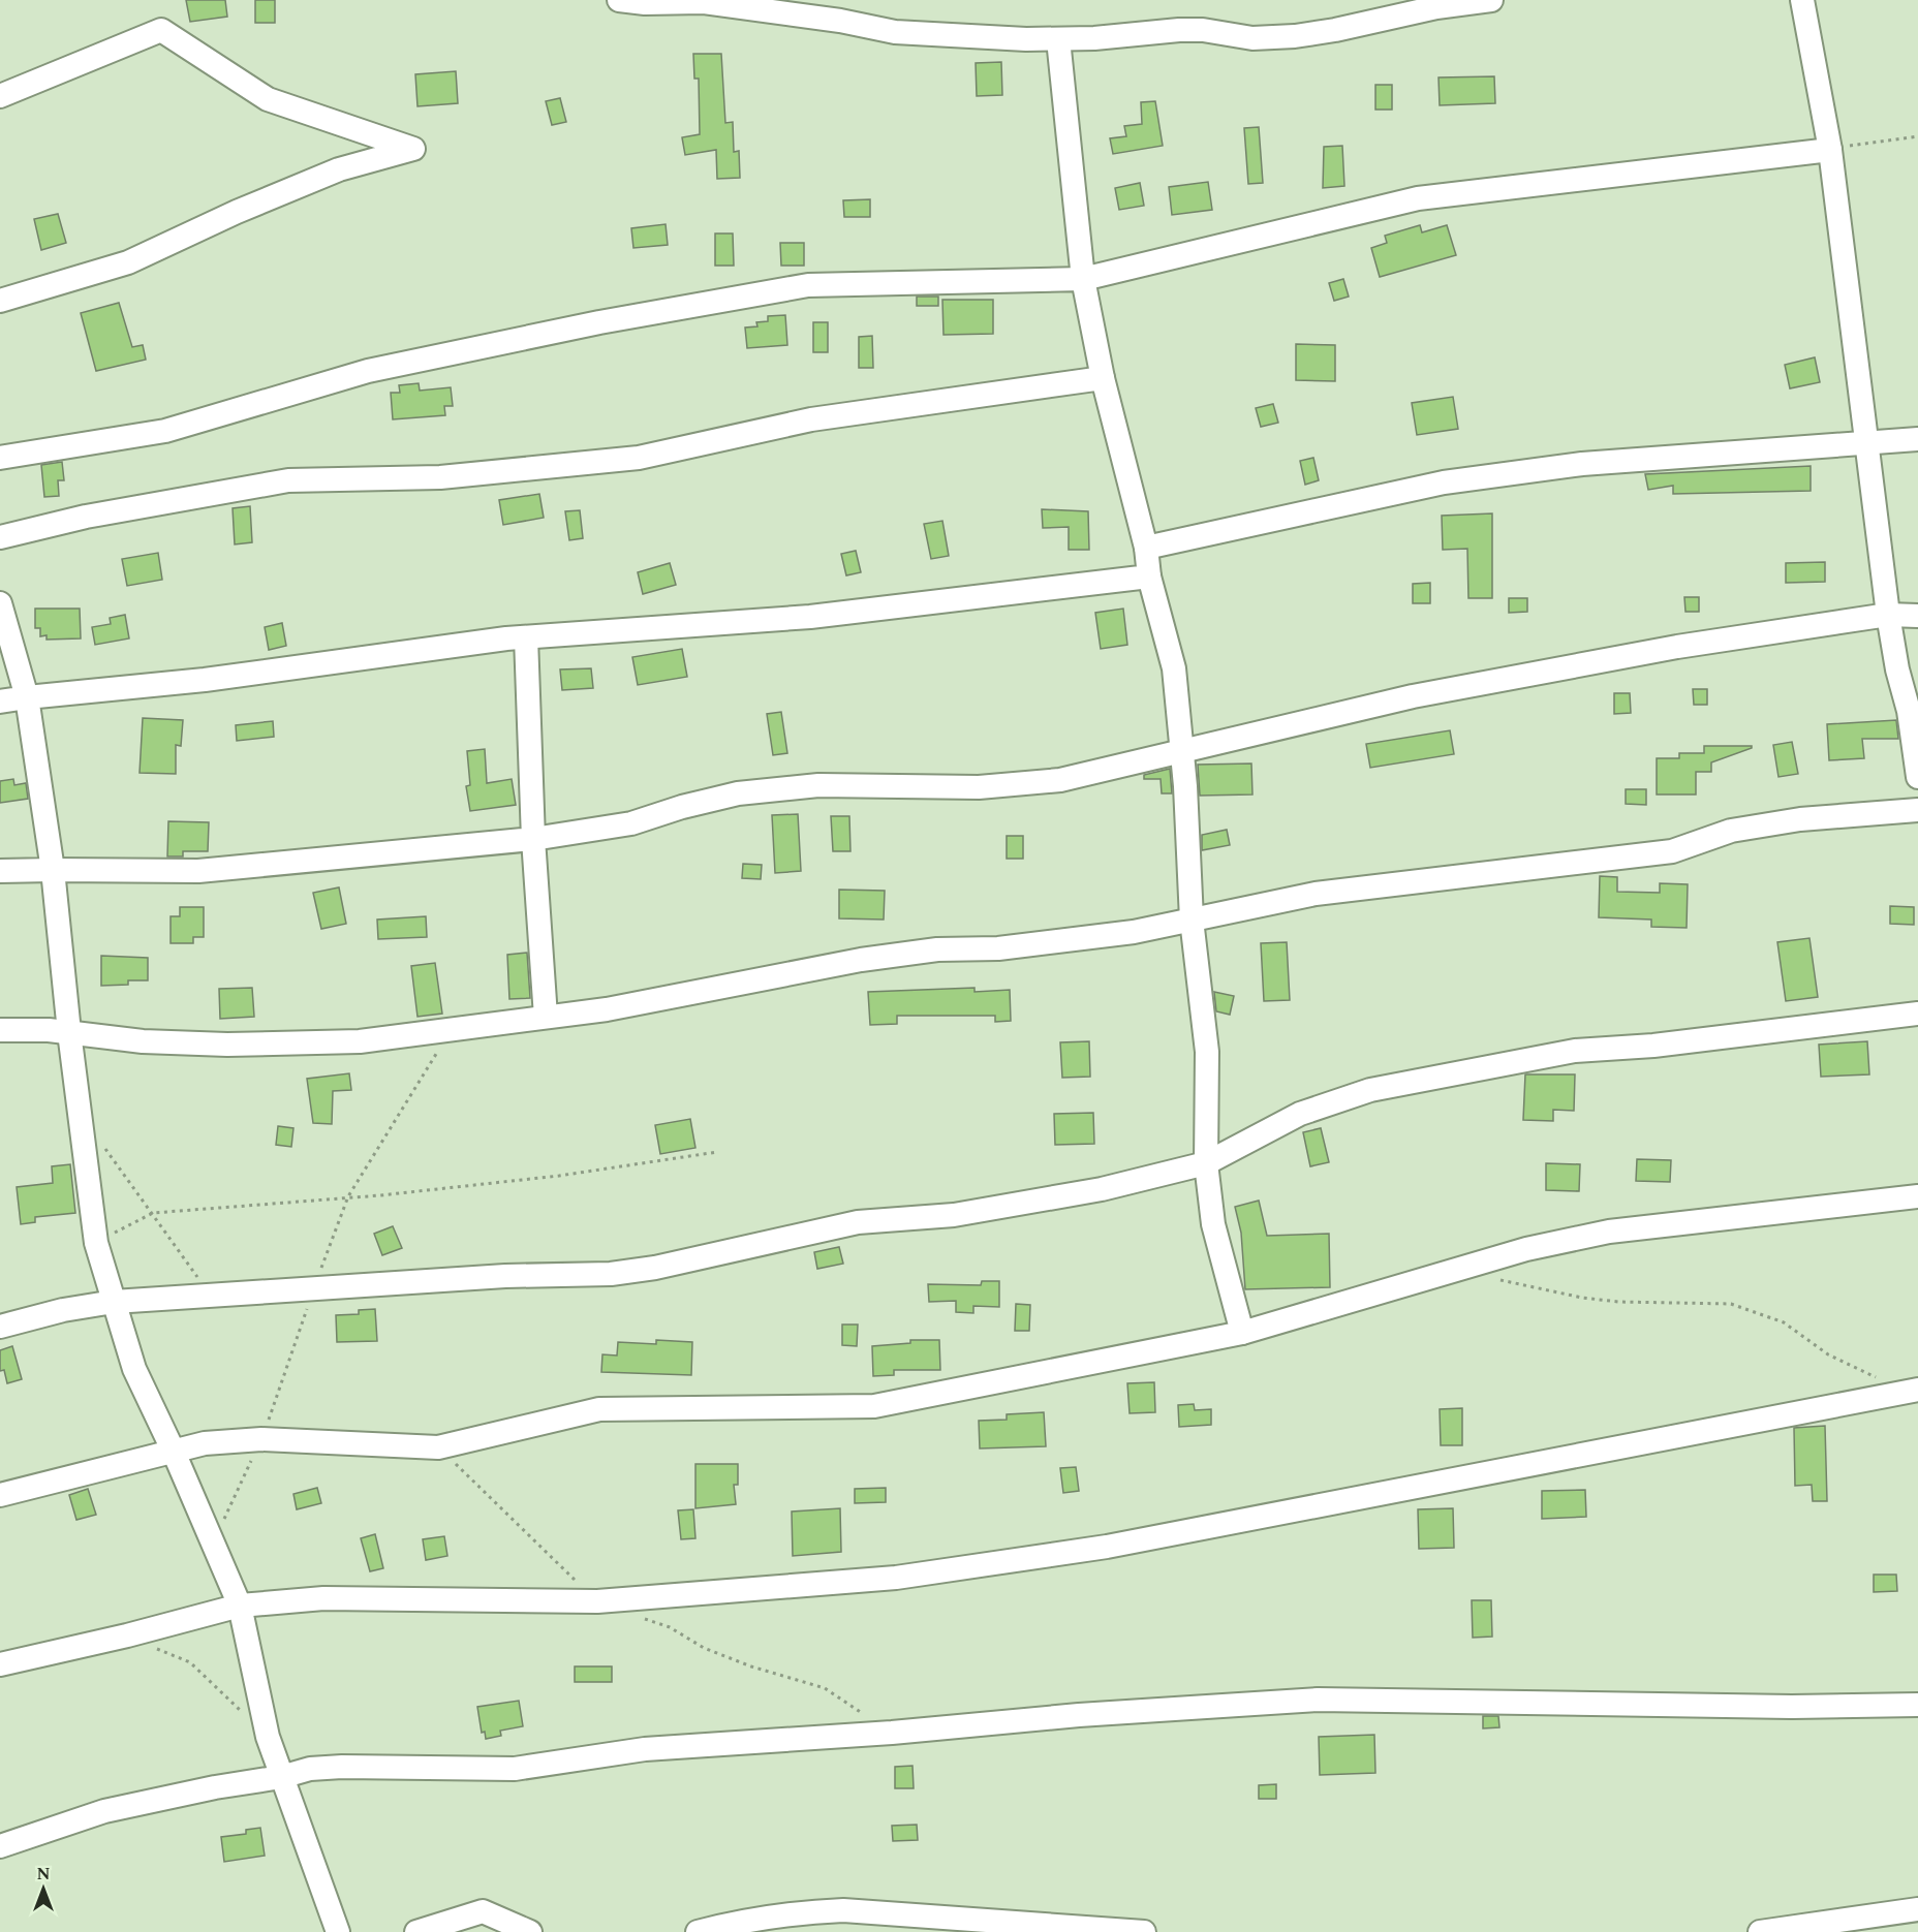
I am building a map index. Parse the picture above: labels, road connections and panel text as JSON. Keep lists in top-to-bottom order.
{
  "north": "top"
}
